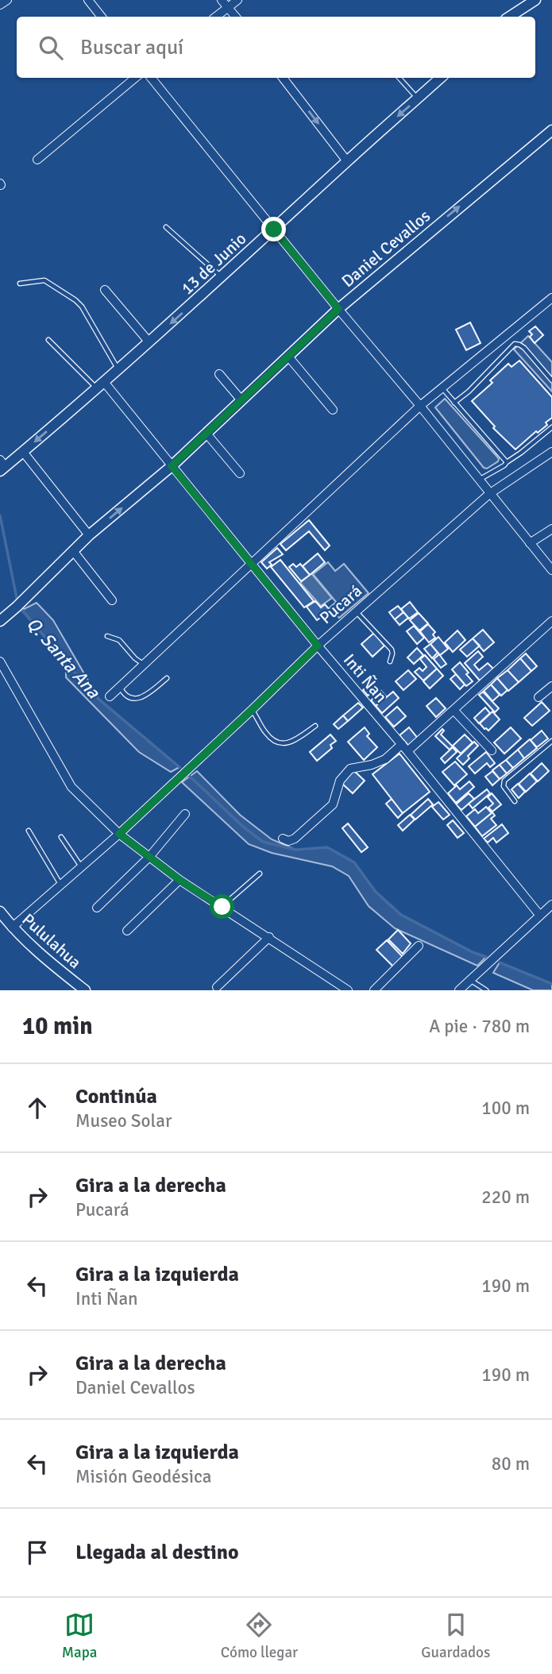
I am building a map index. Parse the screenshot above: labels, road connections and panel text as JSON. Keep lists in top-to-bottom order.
{
  "streets": {
    "street": [
      "Daniel Cevallos",
      "13 de Junio",
      "Pucará",
      "Inti Ñan",
      "Pululahua"
    ]
  },
  "crossings": [
    ["Daniel Cevallos", "Inti Ñan"],
    ["13 de Junio", "Inti Ñan"],
    ["Pucará", "Inti Ñan"],
    ["Pucará", "Pululahua"]
  ],
  "one_way": ["Daniel Cevallos", "13 de Junio"],
  "water": ["Q. Santa Ana"],
  "page": {
    "search": "Buscar aquí",
    "heading": ["10 min", "A pie · 780 m"],
    "list": [
      ["Continúa", "Museo Solar", "100 m"],
      ["Gira a la derecha", "Pucará", "220 m"],
      ["Gira a la izquierda", "Inti Ñan", "190 m"],
      ["Gira a la derecha", "Daniel Cevallos", "190 m"],
      ["Gira a la izquierda", "Misión Geodésica", "80 m"],
      "Llegada al destino"
    ],
    "nav": ["Mapa", "Cómo llegar", "Guardados"]
  }
}
